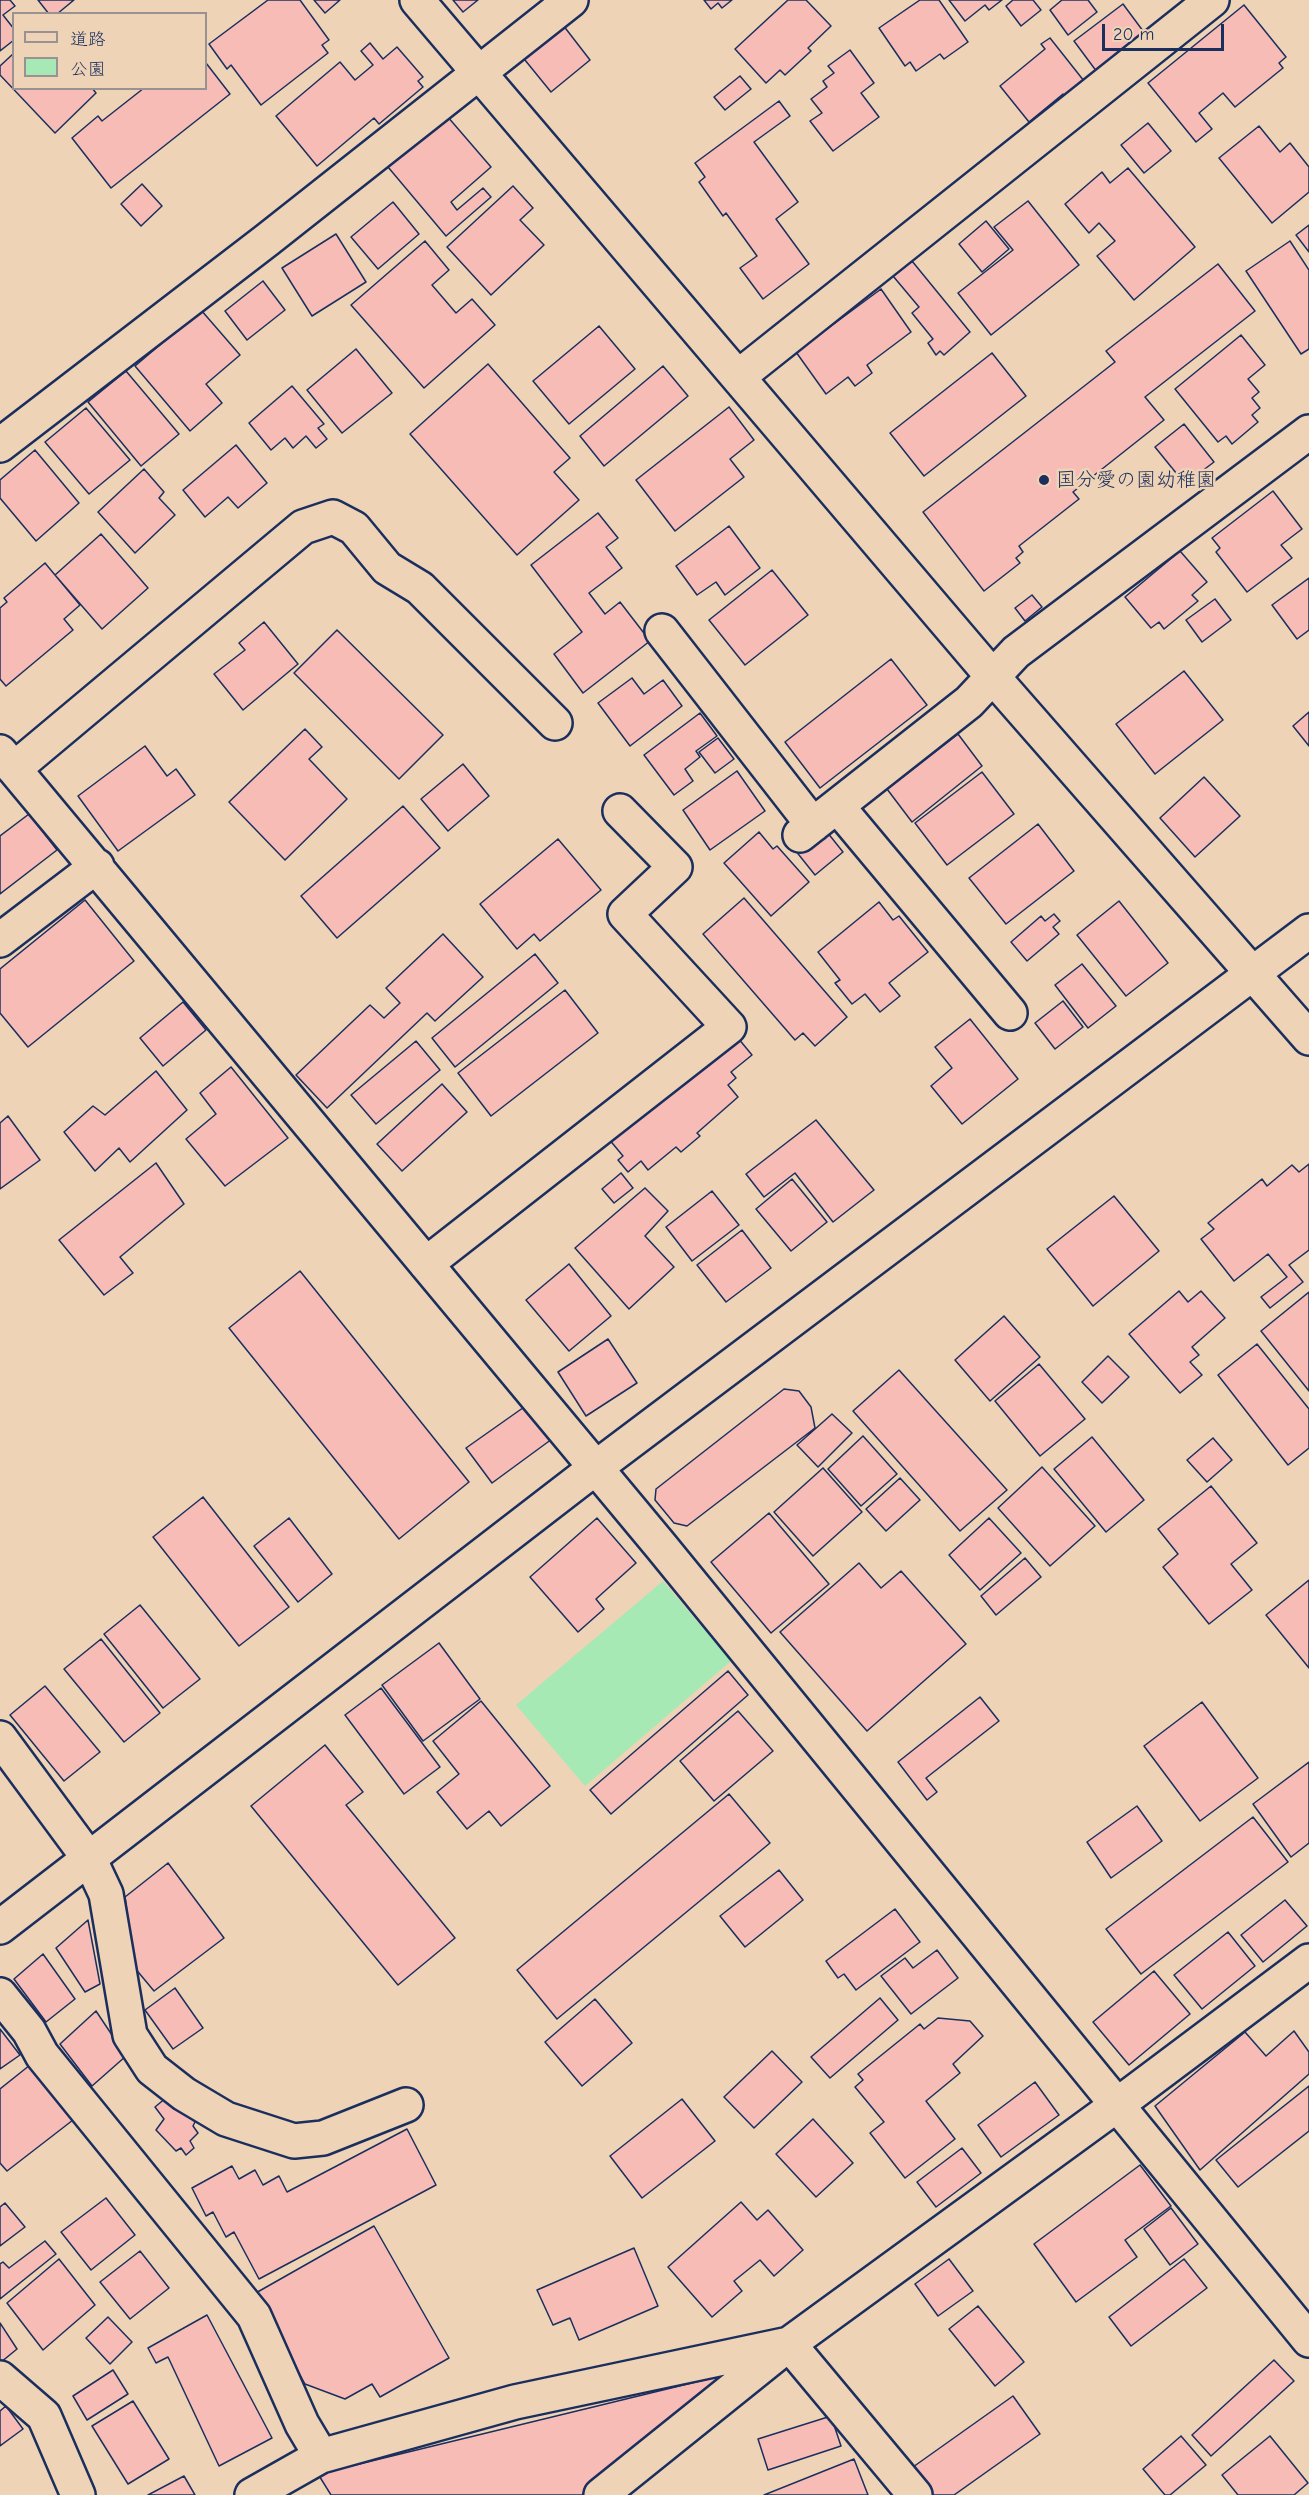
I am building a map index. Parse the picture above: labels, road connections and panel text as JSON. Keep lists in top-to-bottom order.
{
  "places": ["国分愛の園幼稚園"],
  "legend": ["道路", "公園"],
  "scale_bar": "20 m"
}
